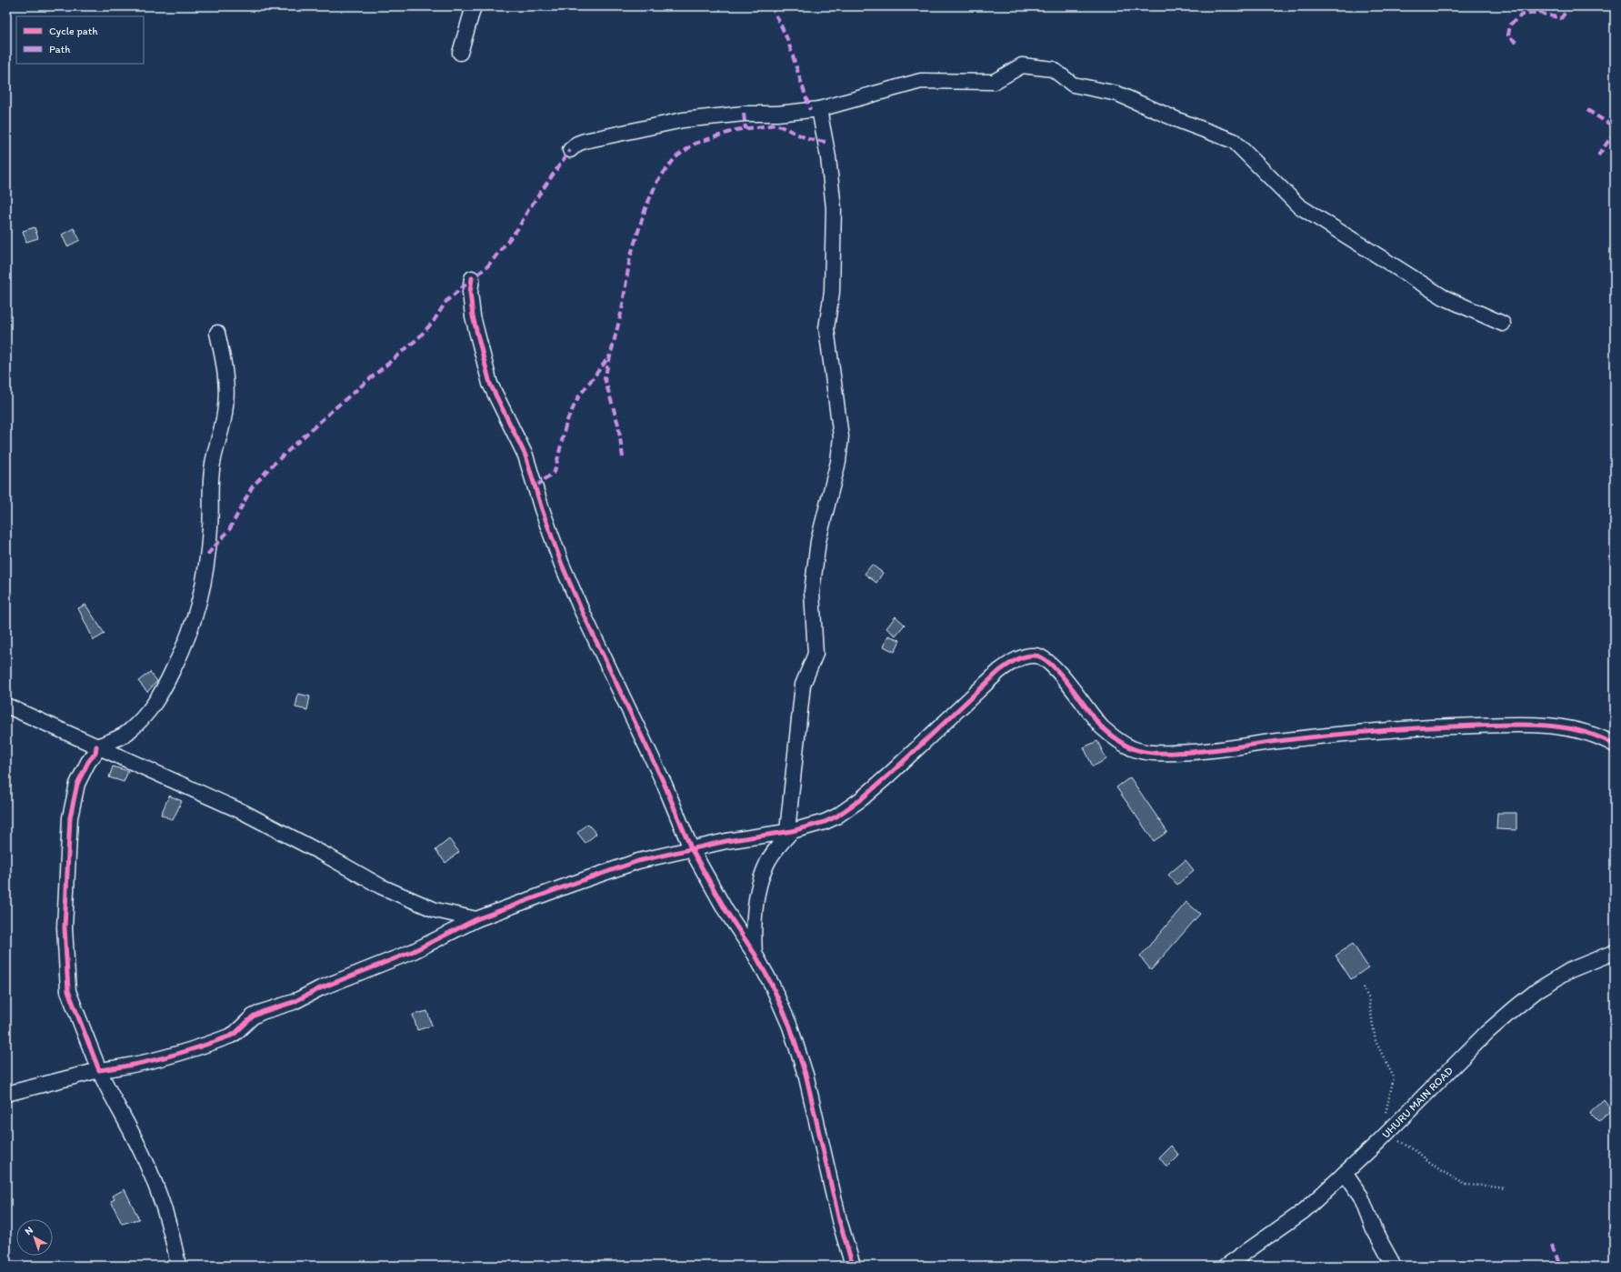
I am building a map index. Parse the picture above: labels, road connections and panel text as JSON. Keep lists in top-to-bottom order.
{
  "streets": {
    "street": ["UHURU MAIN ROAD"]
  },
  "legend": ["Cycle path", "Path"],
  "north": "top left"
}
